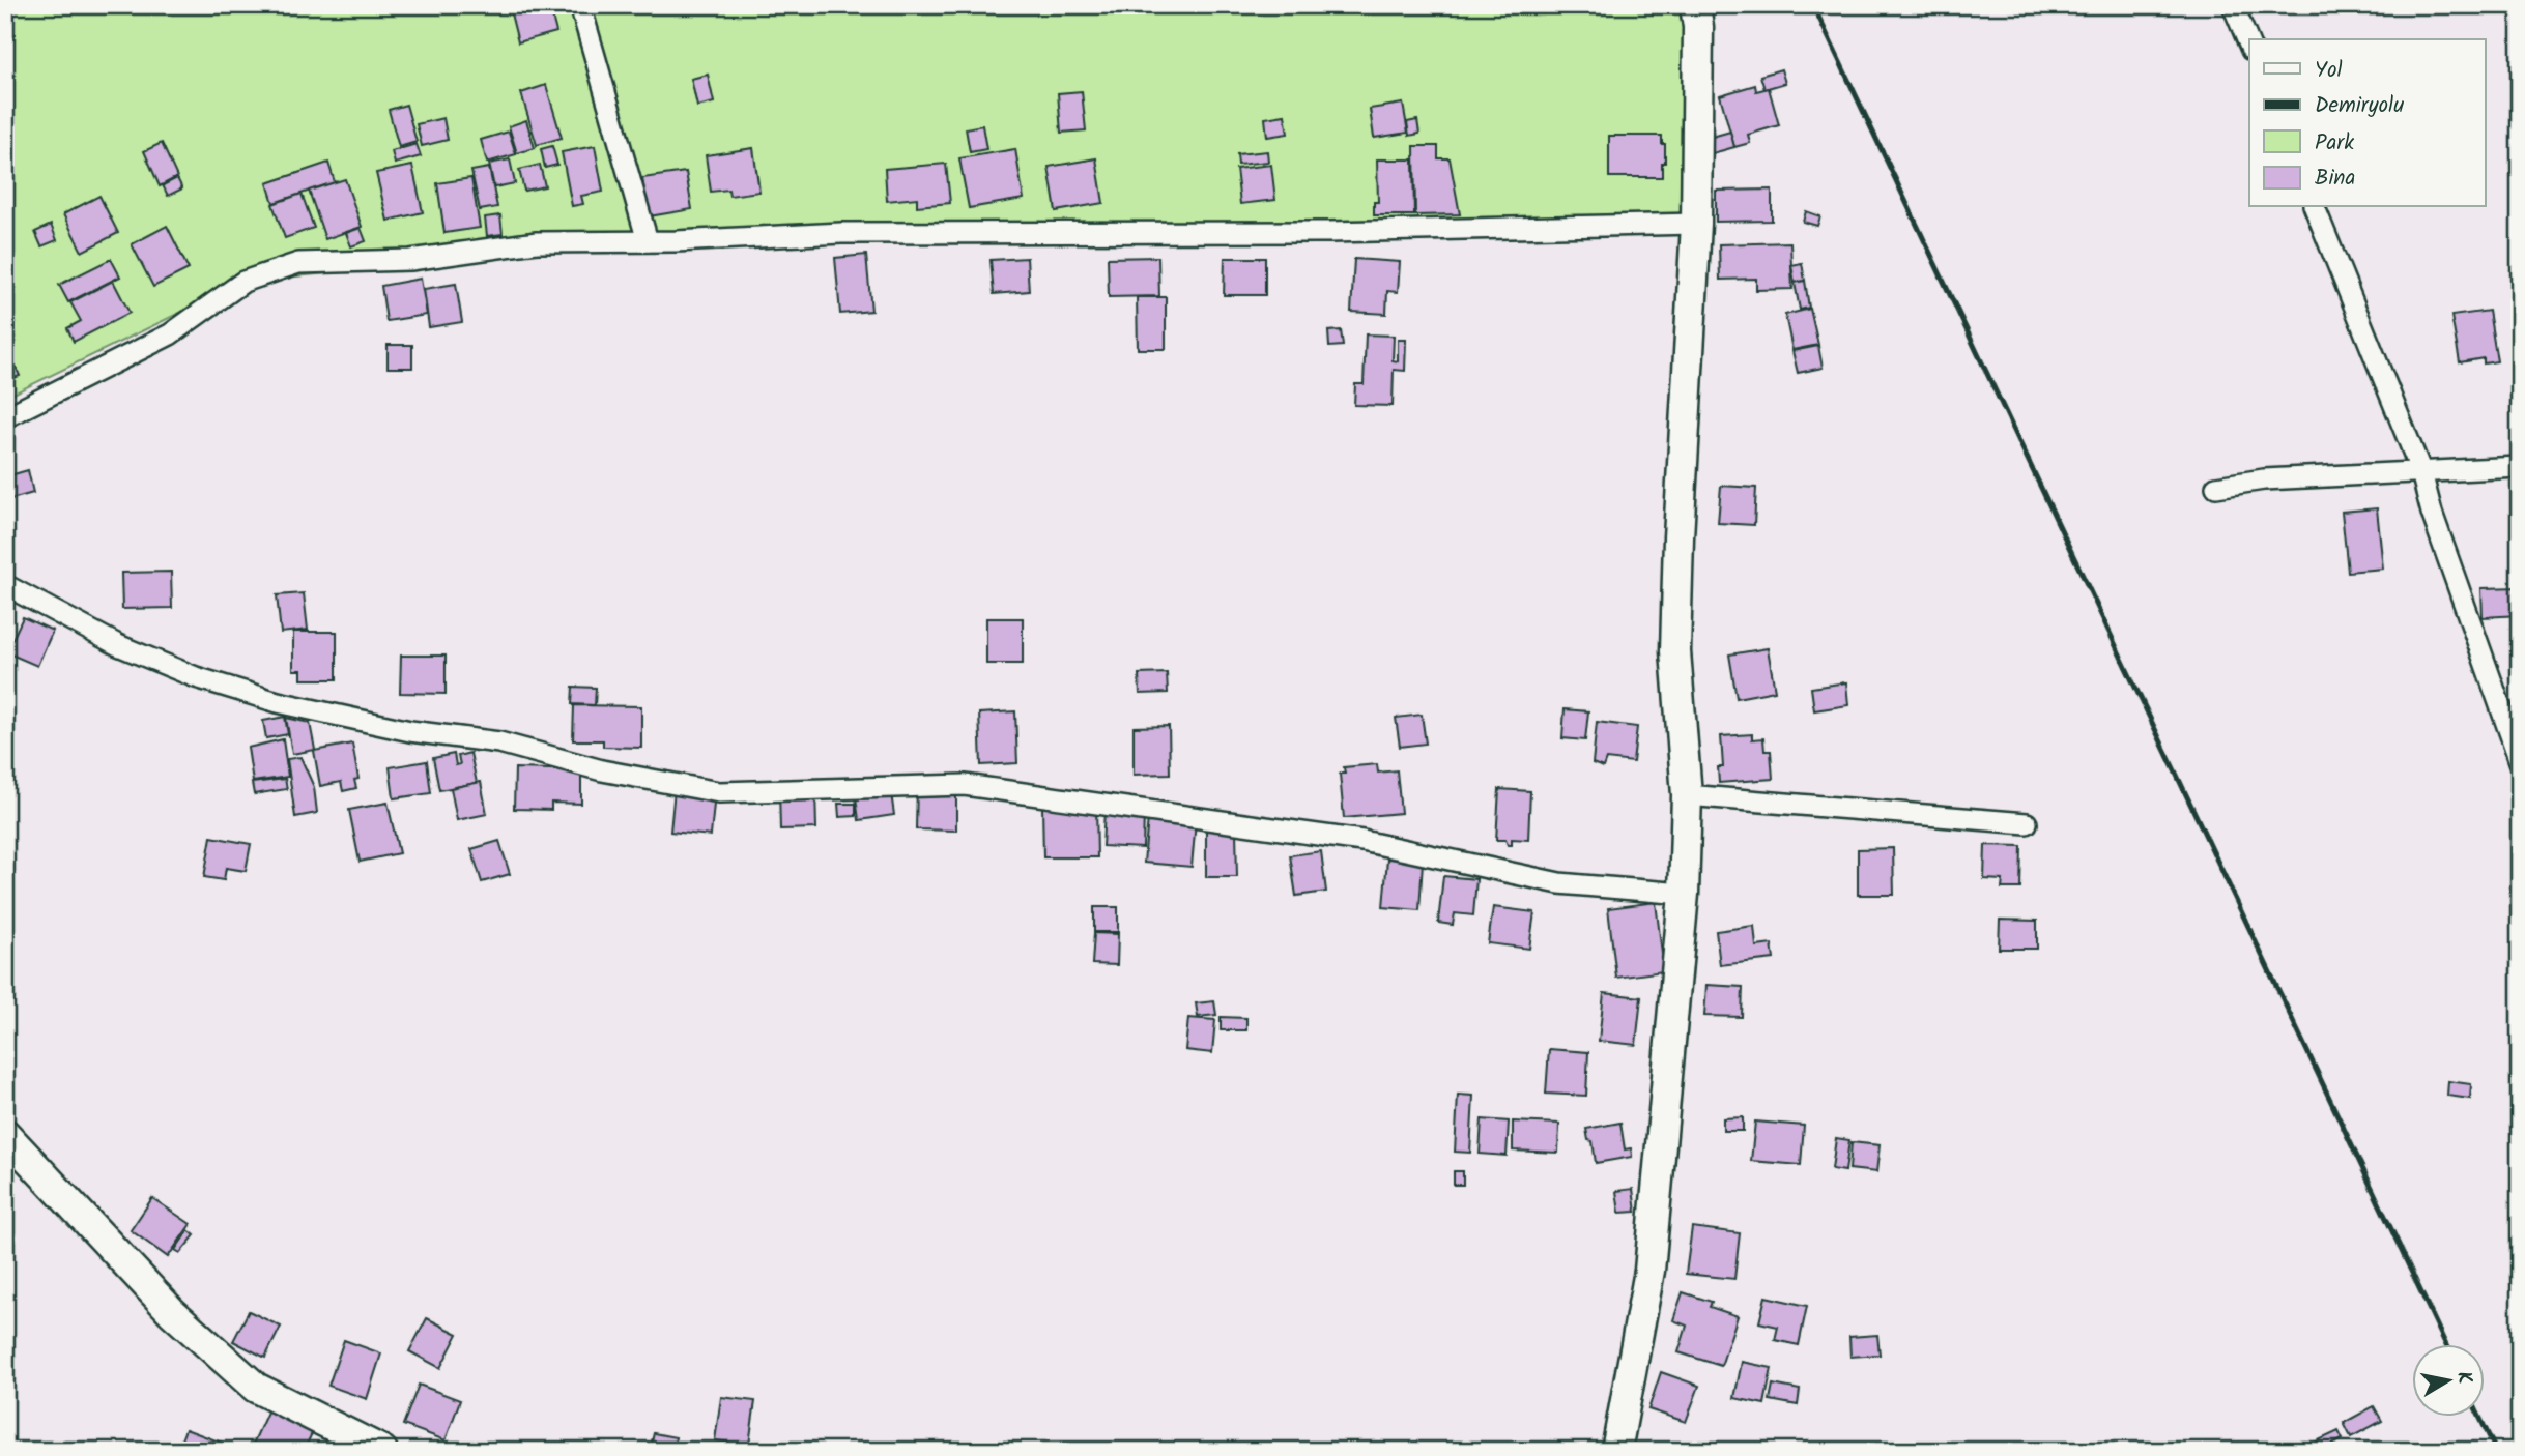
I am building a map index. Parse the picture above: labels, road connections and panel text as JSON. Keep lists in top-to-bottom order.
{
  "legend": [
    "Yol",
    "Demiryolu",
    "Park",
    "Bina"
  ],
  "north": "right"
}
